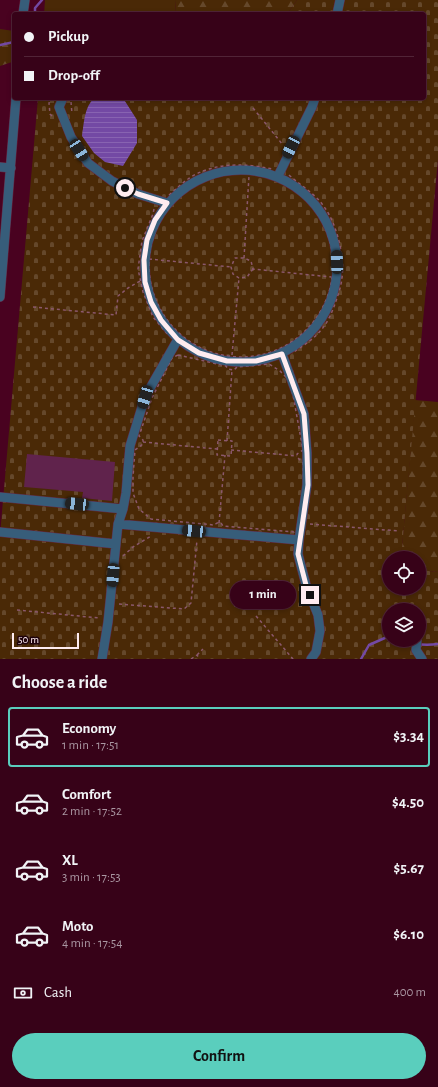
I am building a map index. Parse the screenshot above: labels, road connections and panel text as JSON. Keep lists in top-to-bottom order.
{
  "scale_bar": "50 m",
  "page": {
    "banner": ["Pickup", "Drop-off"],
    "bubble": "1 min",
    "scale": "50 m",
    "heading": "Choose a ride",
    "list": [
      {
        "name": "Economy",
        "note": "1 min · 17:51",
        "value": "$3.34"
      },
      {
        "name": "Comfort",
        "note": "2 min · 17:52",
        "value": "$4.50"
      },
      {
        "name": "XL",
        "note": "3 min · 17:53",
        "value": "$5.67"
      },
      {
        "name": "Moto",
        "note": "4 min · 17:54",
        "value": "$6.10"
      }
    ],
    "pay": ["Cash", "400 m"],
    "buttons": "Confirm"
  }
}
